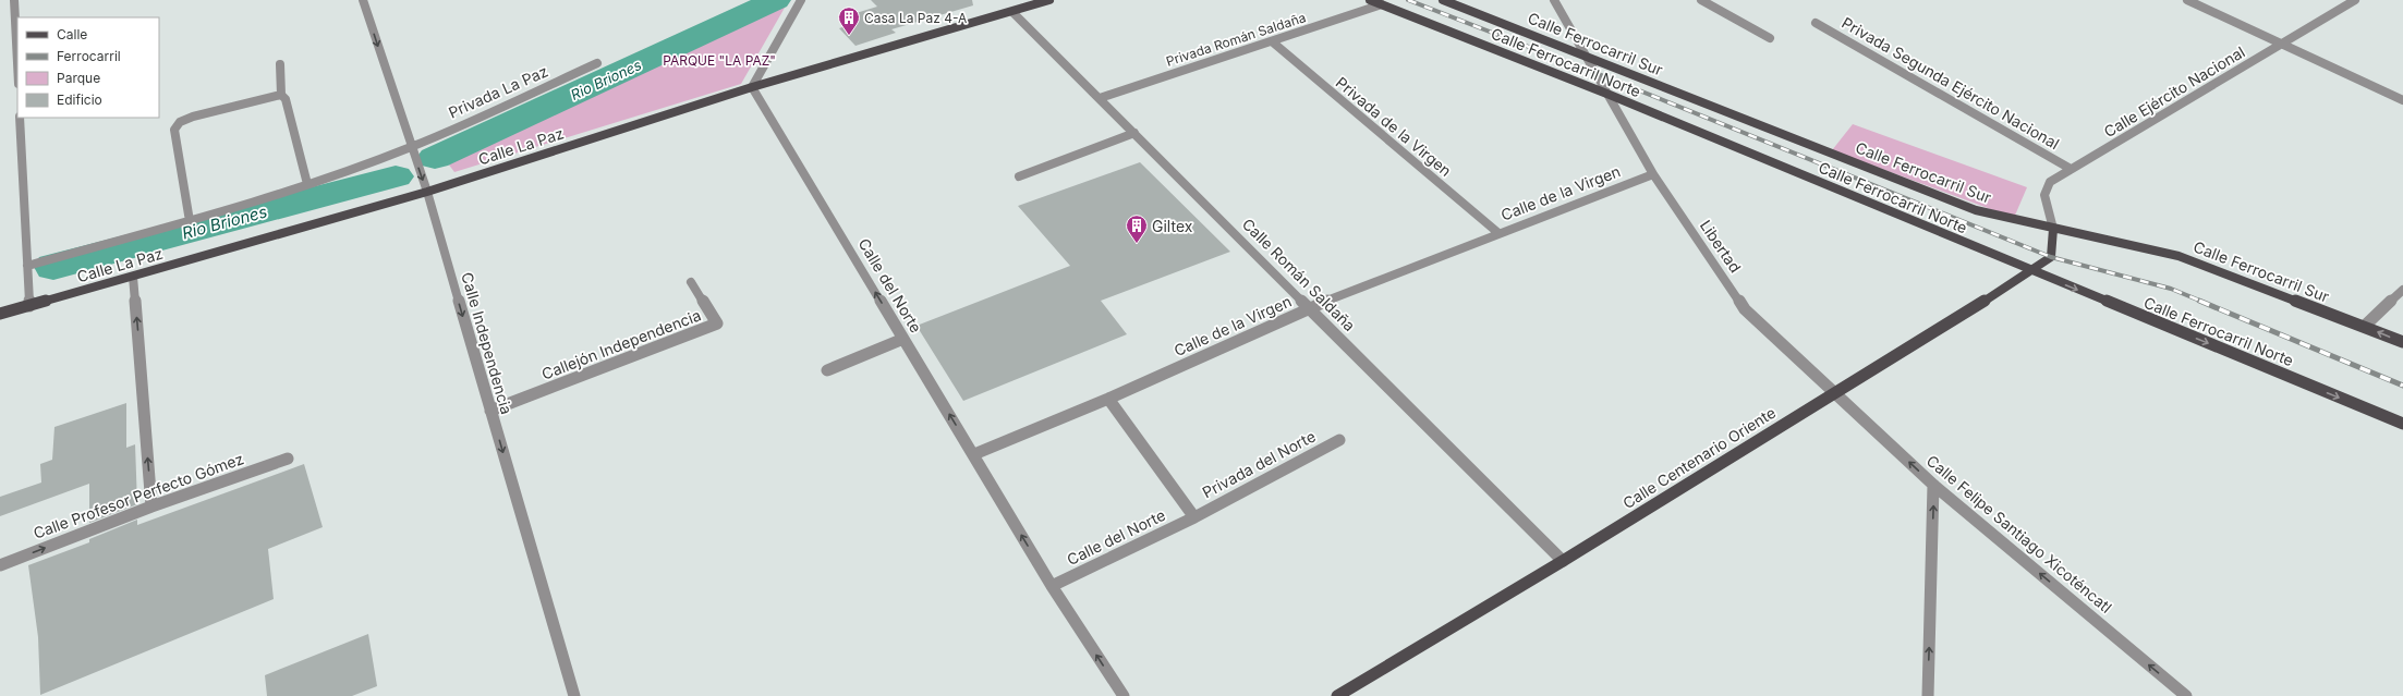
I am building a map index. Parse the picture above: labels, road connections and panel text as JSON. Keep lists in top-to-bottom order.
{
  "streets": {
    "main road": [
      "Calle Ferrocarril Sur",
      "Calle Ferrocarril Norte",
      "Calle La Paz",
      "Calle Centenario Oriente"
    ],
    "street": [
      "Privada Román Saldaña",
      "Privada Segunda Ejército Nacional",
      "Privada La Paz",
      "Calle Ejército Nacional",
      "Privada de la Virgen",
      "Calle de la Virgen",
      "Libertad",
      "Calle Román Saldaña",
      "Calle del Norte",
      "Calle Independencia",
      "Callejón Independencia",
      "Privada del Norte",
      "Calle Profesor Perfecto Gómez",
      "Calle Felipe Santiago Xicoténcatl"
    ]
  },
  "crossings": [
    ["Privada Román Saldaña", "Calle Ferrocarril Norte"],
    ["Privada Román Saldaña", "Privada de la Virgen"],
    ["Privada Román Saldaña", "Calle Román Saldaña"],
    ["Calle Ferrocarril Sur", "Calle Ejército Nacional"],
    ["Calle Ferrocarril Sur", "Calle Centenario Oriente"],
    ["Calle Ferrocarril Norte", "Libertad"],
    ["Calle Ferrocarril Norte", "Calle Centenario Oriente"],
    ["Privada Segunda Ejército Nacional", "Calle Ejército Nacional"],
    ["Privada La Paz", "Calle La Paz"],
    ["Privada La Paz", "Calle Independencia"],
    ["Calle Ejército Nacional", "Calle Centenario Oriente"],
    ["Privada de la Virgen", "Calle de la Virgen"],
    ["Calle La Paz", "Calle Román Saldaña"],
    ["Calle La Paz", "Calle del Norte"],
    ["Calle La Paz", "Calle Independencia"],
    ["Calle de la Virgen", "Libertad"],
    ["Calle de la Virgen", "Calle Román Saldaña"],
    ["Calle de la Virgen", "Calle del Norte"],
    ["Libertad", "Calle Centenario Oriente"],
    ["Libertad", "Calle Felipe Santiago Xicoténcatl"],
    ["Calle Román Saldaña", "Calle Centenario Oriente"],
    ["Calle del Norte", "Privada del Norte"],
    ["Calle Independencia", "Callejón Independencia"],
    ["Calle Centenario Oriente", "Calle Felipe Santiago Xicoténcatl"]
  ],
  "one_way": [
    "Calle Ferrocarril Norte",
    "Calle del Norte",
    "Calle Independencia",
    "Calle Profesor Perfecto Gómez",
    "Calle Felipe Santiago Xicoténcatl"
  ],
  "water": ["Rio Briones"],
  "parks": ["PARQUE \"LA PAZ\""],
  "places": {
    "building": ["Casa La Paz 4-A", "Giltex"]
  },
  "legend": [
    "Calle",
    "Ferrocarril",
    "Parque",
    "Edificio"
  ]
}
